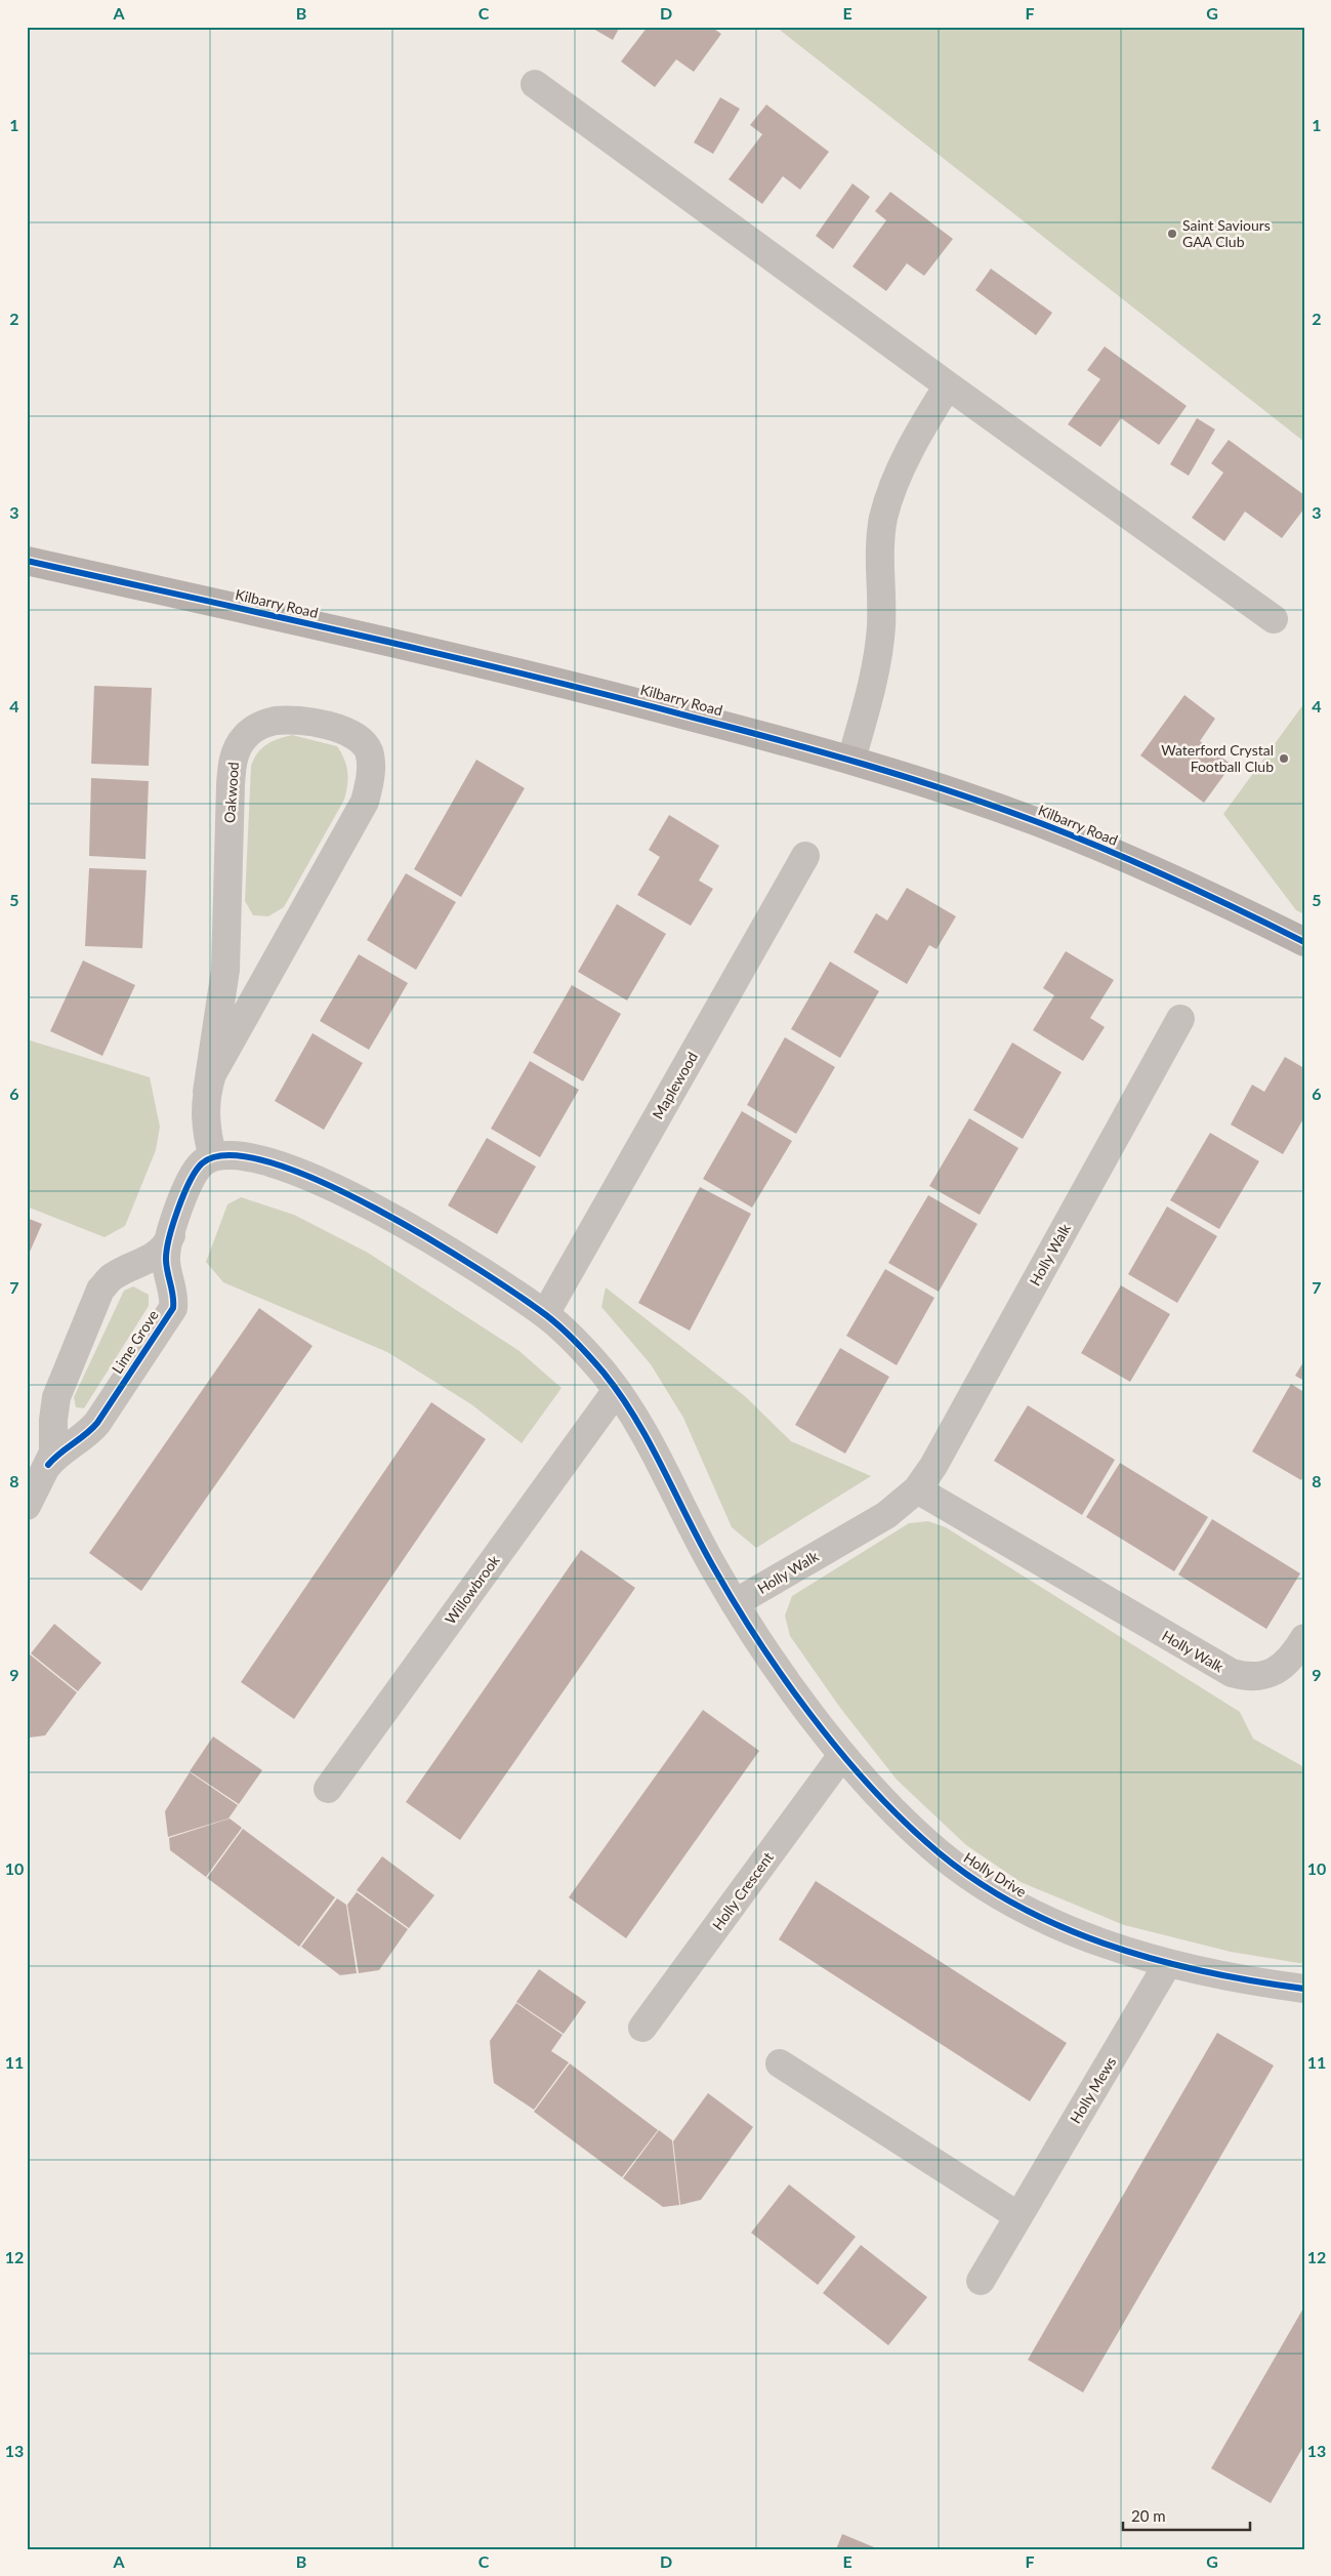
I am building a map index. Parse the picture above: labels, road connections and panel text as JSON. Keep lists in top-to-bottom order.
{
  "streets": {
    "street": [
      "Kilbarry Road",
      "Oakwood",
      "Maplewood",
      "Holly Walk",
      "Lime Grove",
      "Willowbrook",
      "Holly Drive",
      "Holly Crescent",
      "Holly Mews"
    ]
  },
  "crossings": [
    ["Oakwood", "Lime Grove"],
    ["Oakwood", "Holly Drive"],
    ["Maplewood", "Holly Drive"],
    ["Holly Walk", "Holly Drive"],
    ["Lime Grove", "Holly Drive"],
    ["Willowbrook", "Holly Drive"],
    ["Holly Drive", "Holly Crescent"],
    ["Holly Drive", "Holly Mews"]
  ],
  "places": ["Saint Saviours GAA Club", "Waterford Crystal Football Club"],
  "scale_bar": "20 m",
  "grid": {
    "columns": [
      "A",
      "B",
      "C",
      "D",
      "E",
      "F",
      "G"
    ],
    "rows": [
      "1",
      "2",
      "3",
      "4",
      "5",
      "6",
      "7",
      "8",
      "9",
      "10",
      "11",
      "12",
      "13"
    ]
  }
}
